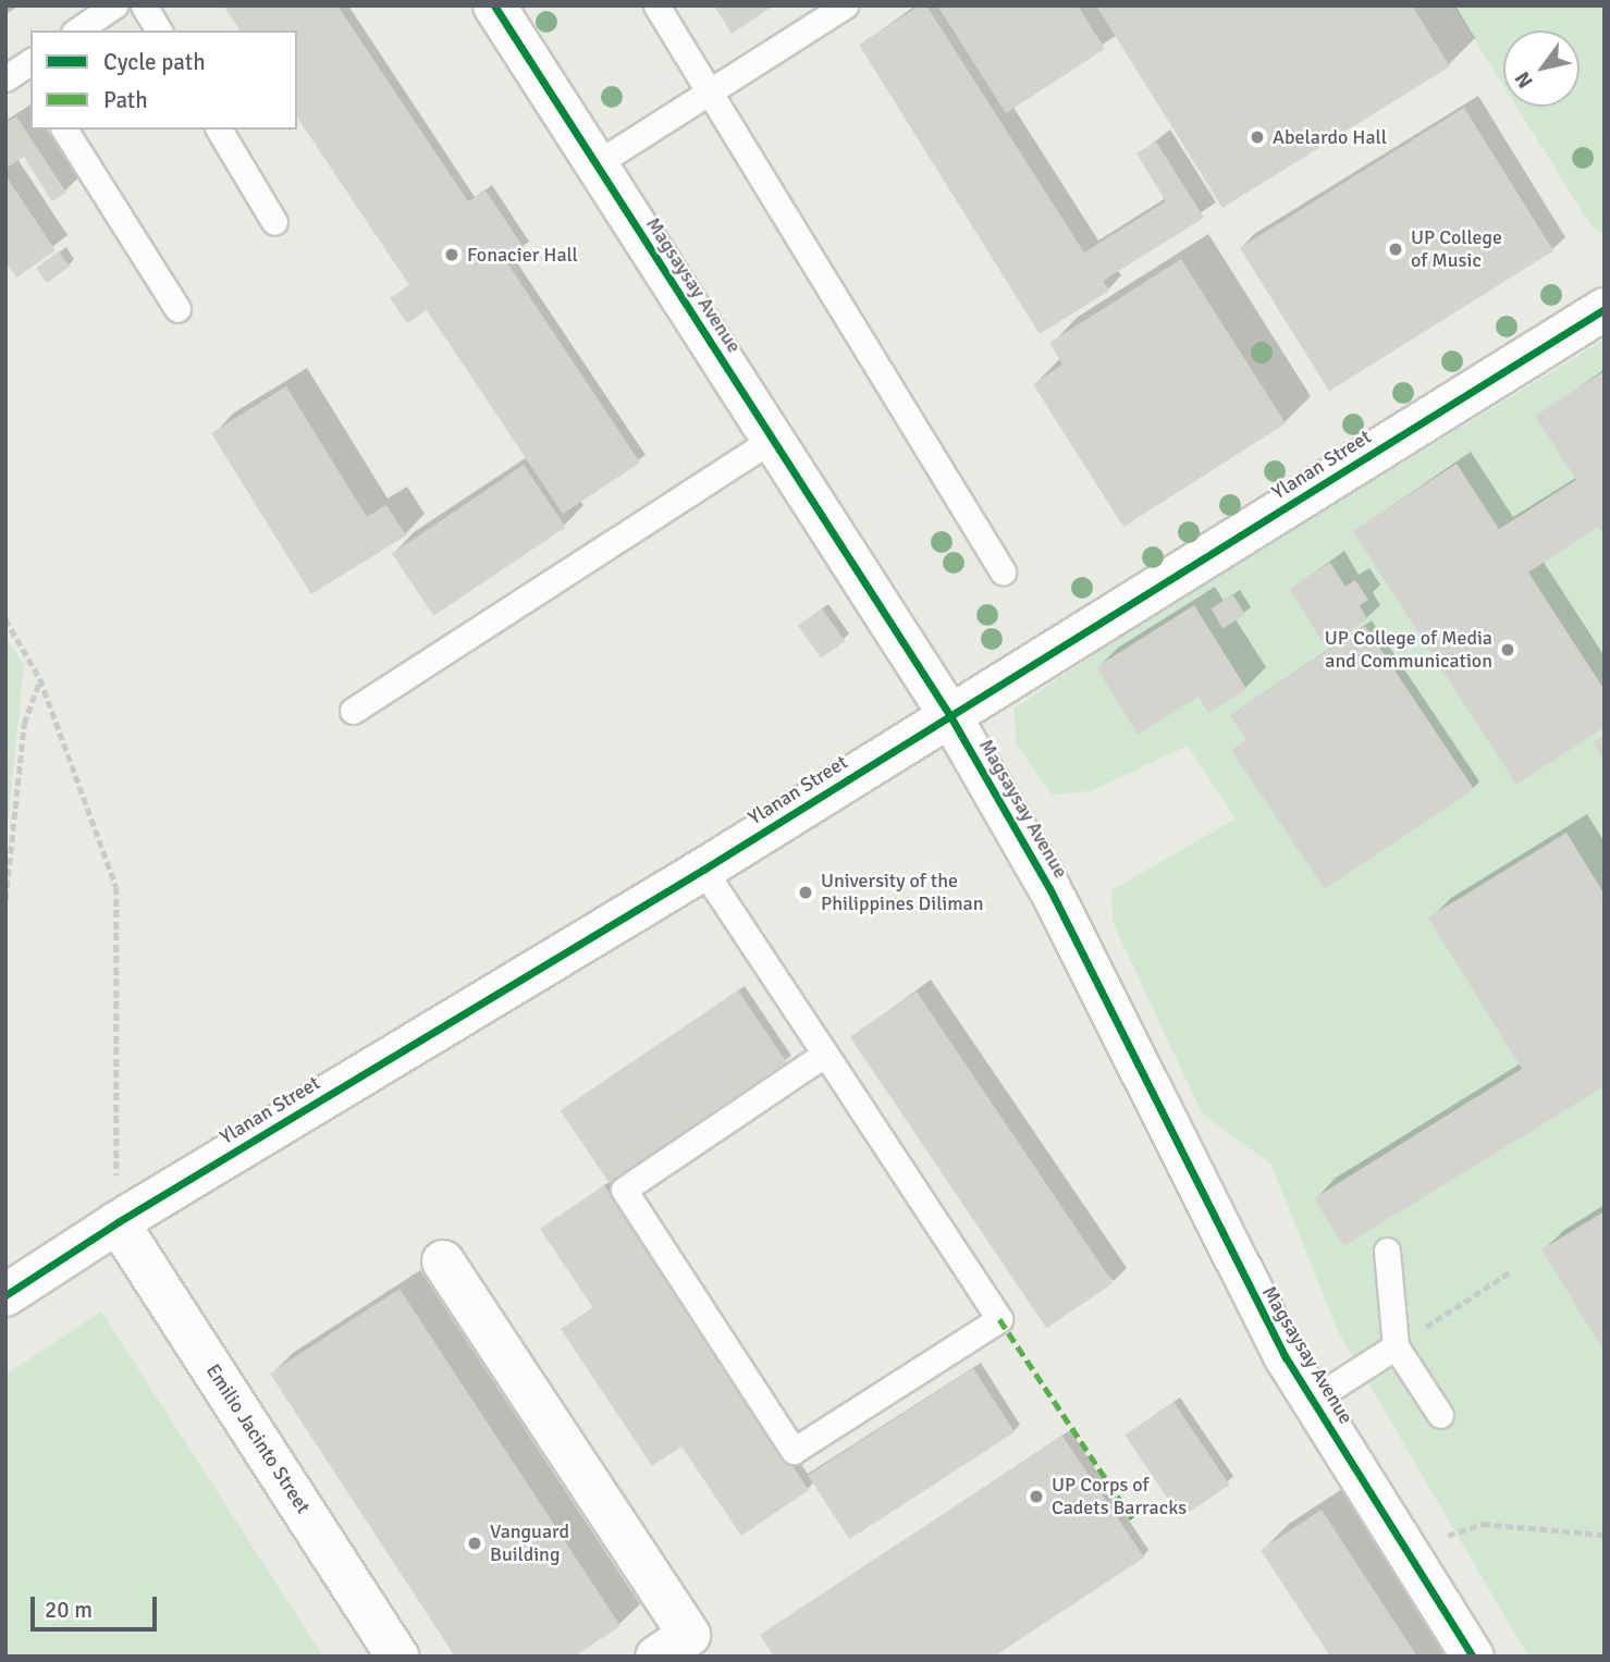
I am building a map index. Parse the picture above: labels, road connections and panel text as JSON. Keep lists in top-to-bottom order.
{
  "streets": {
    "street": ["Magsaysay Avenue", "Ylanan Street", "Emilio Jacinto Street"]
  },
  "crossings": [
    ["Magsaysay Avenue", "Ylanan Street"],
    ["Ylanan Street", "Emilio Jacinto Street"]
  ],
  "places": [
    "Abelardo Hall",
    "UP College of Music",
    "Fonacier Hall",
    "UP College of Media and Communication",
    "University of the Philippines Diliman",
    "UP Corps of Cadets Barracks",
    "Vanguard Building"
  ],
  "legend": ["Cycle path", "Path"],
  "scale_bar": "20 m",
  "north": "bottom left"
}
